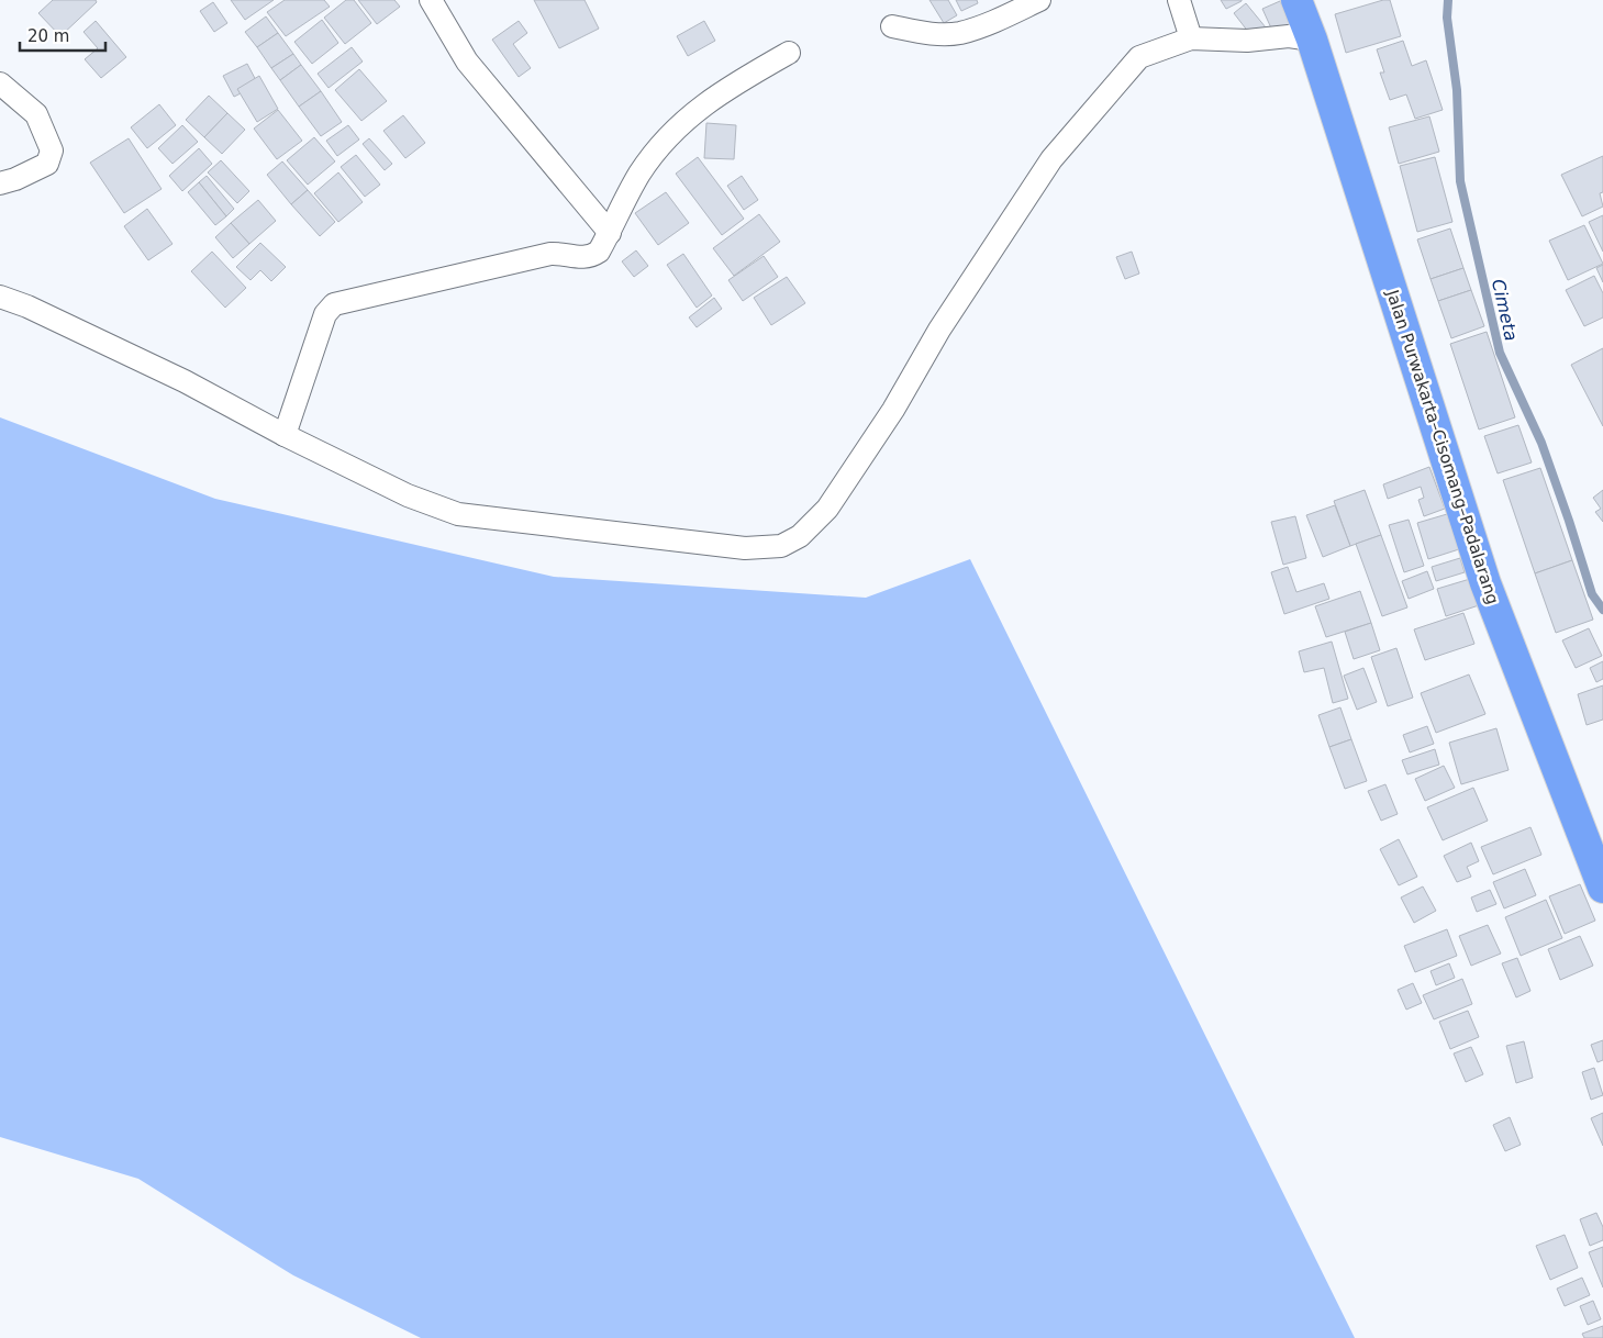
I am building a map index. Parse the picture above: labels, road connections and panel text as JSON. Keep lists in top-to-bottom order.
{
  "streets": {
    "highway": ["Jalan Purwakarta–Cisomang–Padalarang"]
  },
  "water": ["Cimeta"],
  "scale_bar": "20 m"
}
